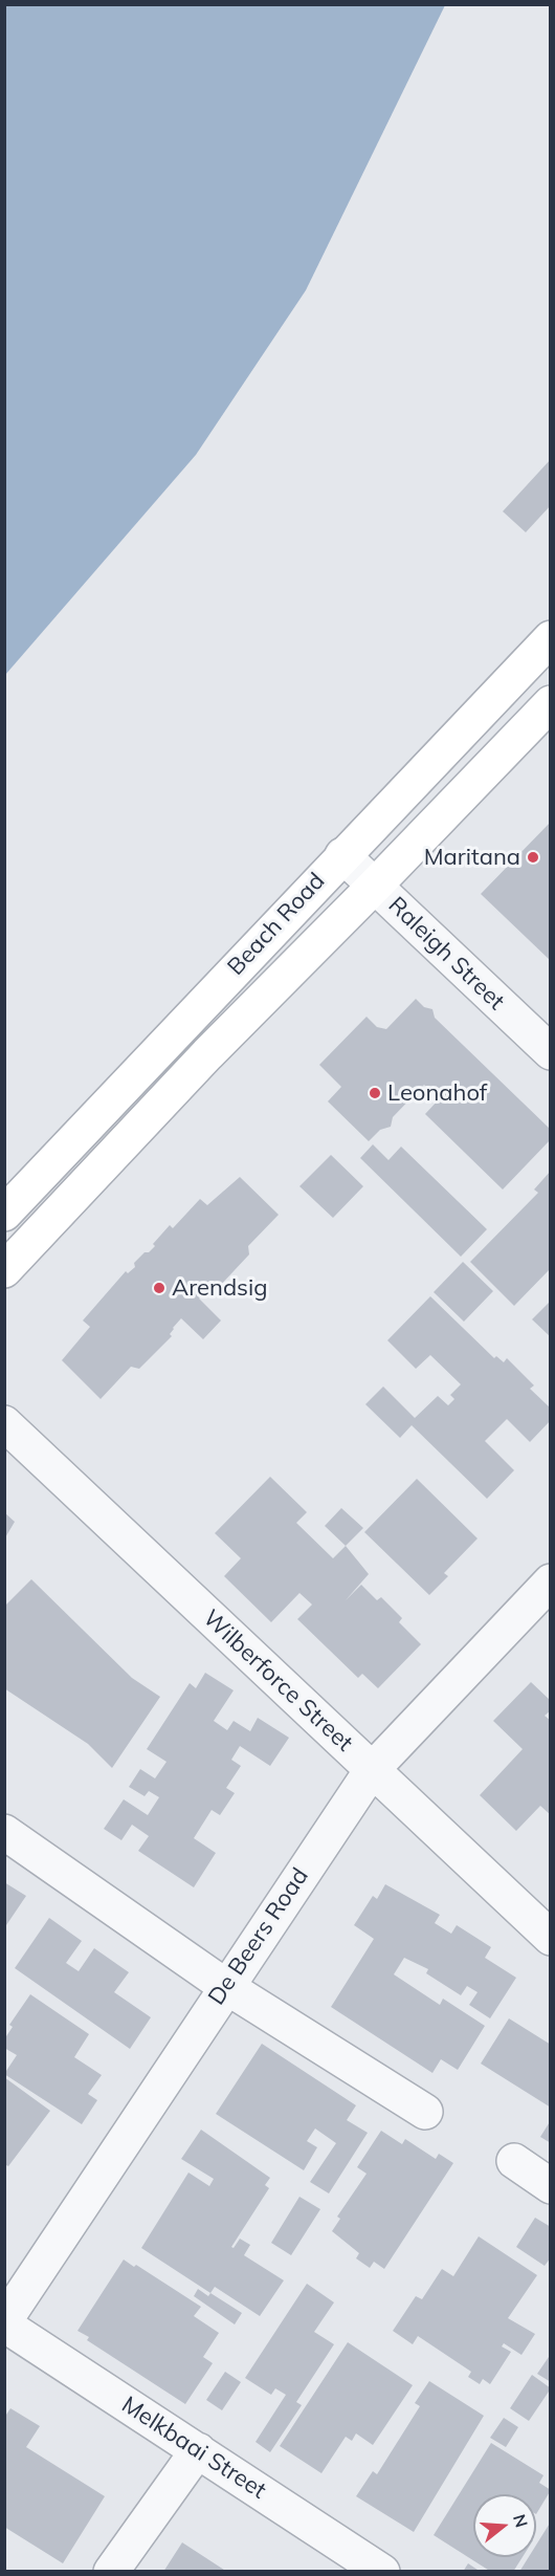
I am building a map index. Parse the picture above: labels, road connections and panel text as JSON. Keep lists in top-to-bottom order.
{
  "streets": {
    "main road": ["Beach Road"],
    "street": [
      "Raleigh Street",
      "Wilberforce Street",
      "De Beers Road",
      "Melkbaai Street"
    ]
  },
  "crossings": [
    ["Beach Road", "Raleigh Street"],
    ["Wilberforce Street", "De Beers Road"],
    ["De Beers Road", "Melkbaai Street"]
  ],
  "places": ["Maritana", "Leonahof", "Arendsig"],
  "north": "right"
}
